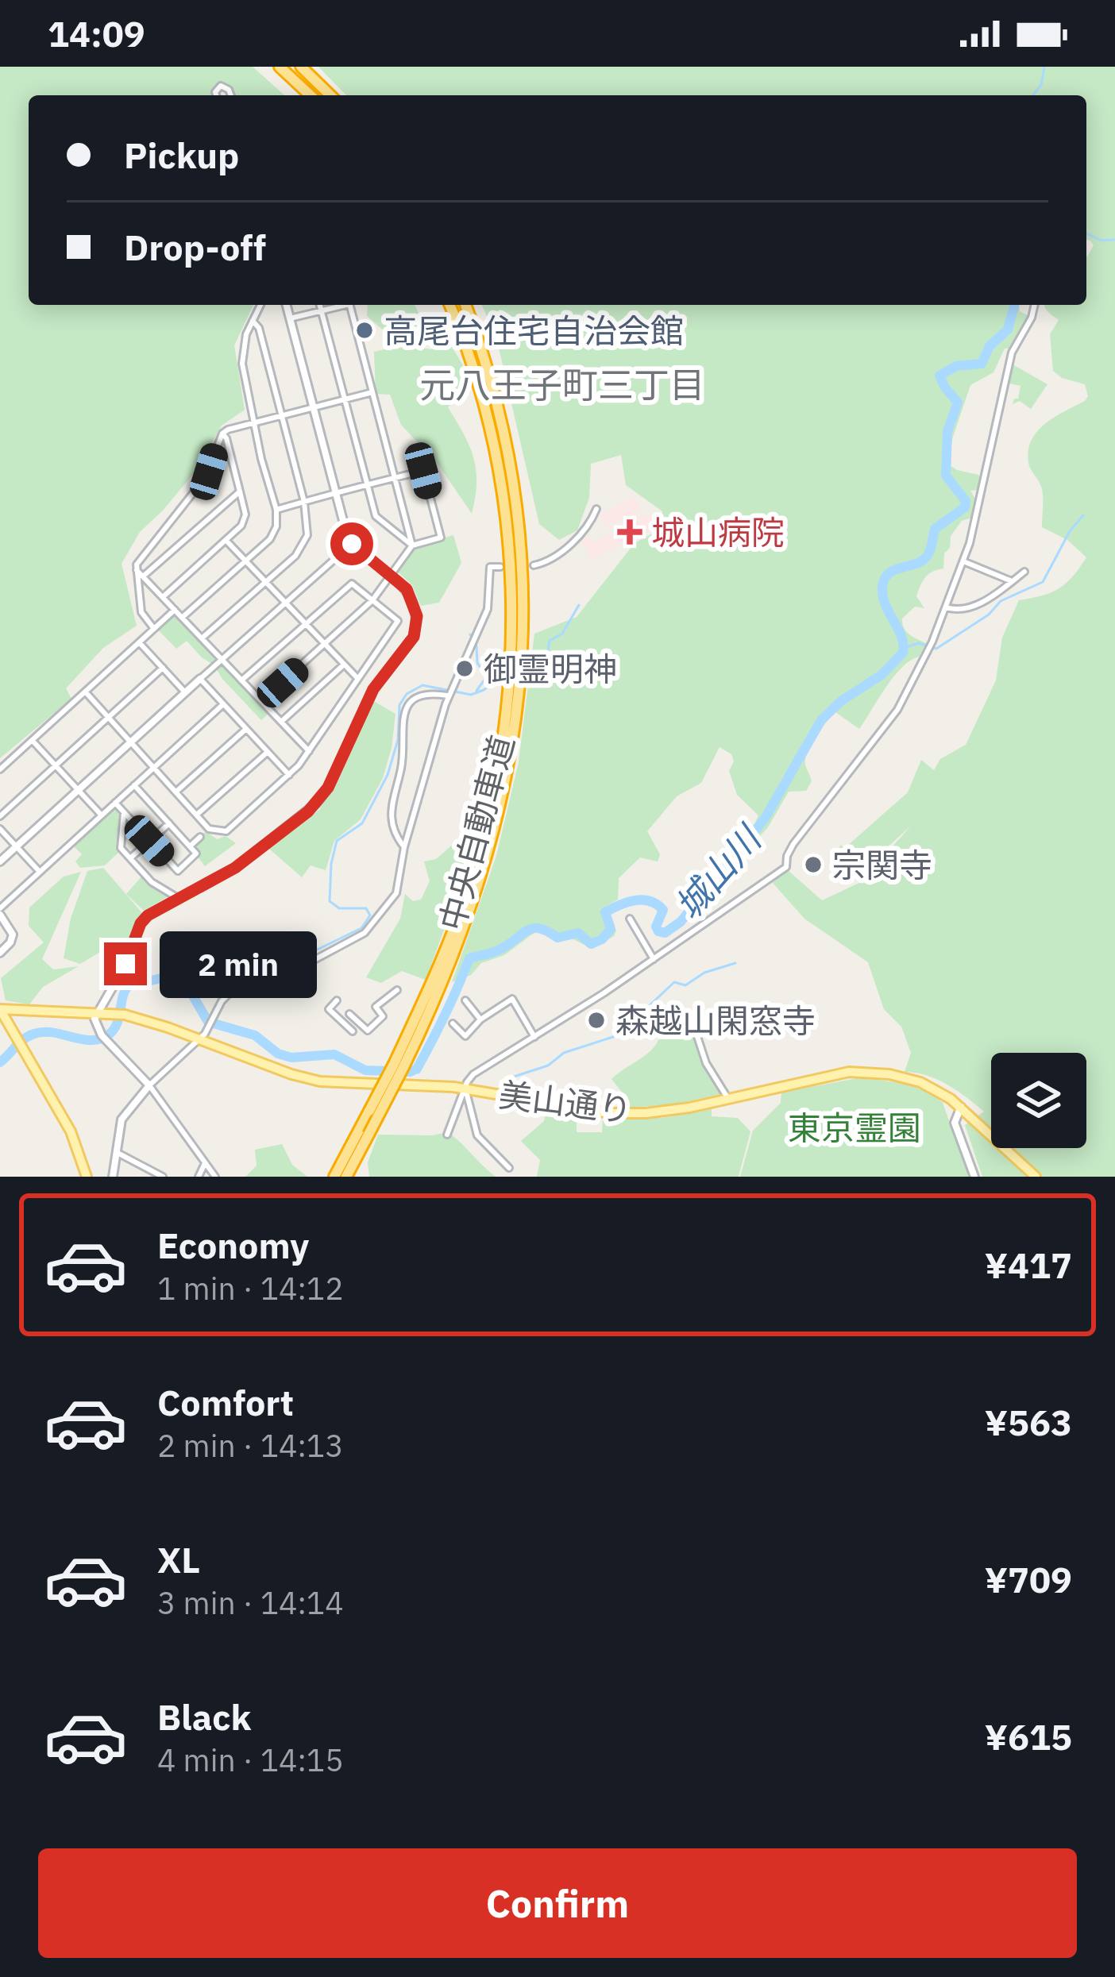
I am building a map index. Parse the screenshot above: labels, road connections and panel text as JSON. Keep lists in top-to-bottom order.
{
  "streets": {
    "highway": ["中央自動車道"],
    "main road": ["美山通り"]
  },
  "districts": ["元八王子町三丁目"],
  "water": ["城山川"],
  "parks": ["東京霊園"],
  "places": {
    "other": [
      "高尾台住宅自治会館",
      "御霊明神",
      "宗関寺",
      "森越山閑窓寺"
    ],
    "health": ["城山病院"]
  },
  "page": {
    "status": "14:09",
    "banner": ["Pickup", "Drop-off"],
    "bubble": "2 min",
    "list": [
      {
        "name": "Economy",
        "note": "1 min · 14:12",
        "value": "¥417"
      },
      {
        "name": "Comfort",
        "note": "2 min · 14:13",
        "value": "¥563"
      },
      {
        "name": "XL",
        "note": "3 min · 14:14",
        "value": "¥709"
      },
      {
        "name": "Black",
        "note": "4 min · 14:15",
        "value": "¥615"
      }
    ],
    "buttons": "Confirm"
  }
}
